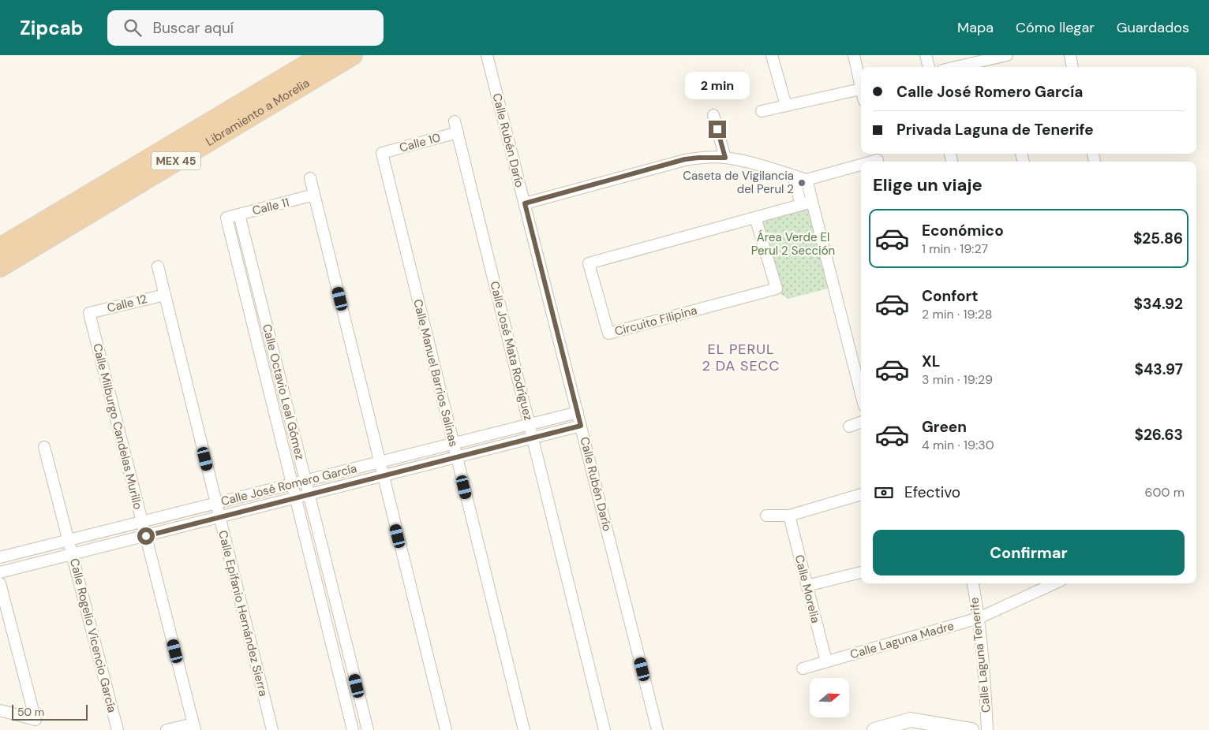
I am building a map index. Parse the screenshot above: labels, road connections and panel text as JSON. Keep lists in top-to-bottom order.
{
  "streets": {
    "highway": ["Libramiento a Morelia", "MEX 45"],
    "street": [
      "Calle Rubén Darío",
      "Calle 10",
      "Calle 11",
      "Calle 12",
      "Circuito Filipina",
      "Calle José Mata Rodríguez",
      "Calle Manuel Barrios Salinas",
      "Calle Octavio Leal Gómez",
      "Calle Milburgo Candelas Murillo",
      "Calle José Romero García",
      "Calle Morelia",
      "Calle Epifanio Hernández Sierra",
      "Calle Rogelio Vicencio García",
      "Calle Laguna Madre",
      "Calle Laguna Tenerife"
    ]
  },
  "crossings": [
    ["Calle Rubén Darío", "Calle José Romero García"],
    ["Calle 10", "Calle José Mata Rodríguez"],
    ["Calle 10", "Calle Manuel Barrios Salinas"],
    ["Calle 11", "Calle Octavio Leal Gómez"],
    ["Calle 12", "Calle Milburgo Candelas Murillo"],
    ["Calle 12", "Calle Epifanio Hernández Sierra"],
    ["Calle José Mata Rodríguez", "Calle José Romero García"],
    ["Calle Manuel Barrios Salinas", "Calle José Romero García"],
    ["Calle Octavio Leal Gómez", "Calle José Romero García"],
    ["Calle Milburgo Candelas Murillo", "Calle José Romero García"],
    ["Calle José Romero García", "Calle Epifanio Hernández Sierra"],
    ["Calle José Romero García", "Calle Rogelio Vicencio García"],
    ["Calle Morelia", "Calle Laguna Madre"],
    ["Calle Laguna Madre", "Calle Laguna Tenerife"]
  ],
  "districts": ["EL PERUL 2 DA SECC"],
  "parks": ["Área Verde El Perul 2 Sección"],
  "places": ["Caseta de Vigilancia del Perul 2"],
  "scale_bar": "50 m",
  "north": "right",
  "page": {
    "header": "Zipcab",
    "search": "Buscar aquí",
    "nav": ["Mapa", "Cómo llegar", "Guardados"],
    "banner": ["Calle José Romero García", "Privada Laguna de Tenerife"],
    "bubble": "2 min",
    "heading": "Elige un viaje",
    "list": [
      {
        "name": "Económico",
        "note": "1 min · 19:27",
        "value": "$25.86"
      },
      {
        "name": "Confort",
        "note": "2 min · 19:28",
        "value": "$34.92"
      },
      {
        "name": "XL",
        "note": "3 min · 19:29",
        "value": "$43.97"
      },
      {
        "name": "Green",
        "note": "4 min · 19:30",
        "value": "$26.63"
      }
    ],
    "pay": ["Efectivo", "600 m"],
    "buttons": "Confirmar",
    "scale": "50 m"
  }
}
